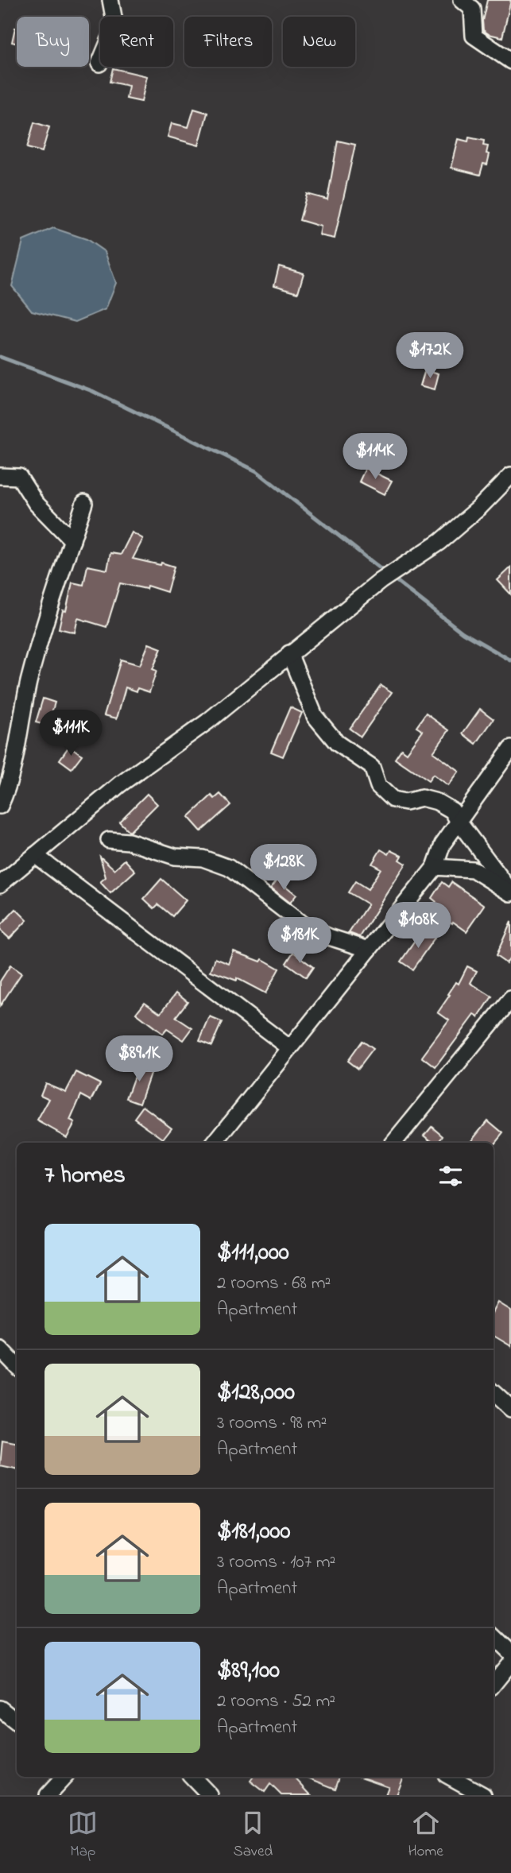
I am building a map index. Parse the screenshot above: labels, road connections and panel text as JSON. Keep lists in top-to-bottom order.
{
  "page": {
    "chip": [
      "Buy",
      "Rent",
      "Filters",
      "New"
    ],
    "price": [
      "$172K",
      "$114K",
      "$111K",
      "$128K",
      "$108K",
      "$181K",
      "$89.1K"
    ],
    "heading": "7 homes",
    "list": [
      {
        "name": "$111,000",
        "note": "2 rooms · 68 m² · Apartment"
      },
      {
        "name": "$128,000",
        "note": "3 rooms · 98 m² · Apartment"
      },
      {
        "name": "$181,000",
        "note": "3 rooms · 107 m² · Apartment"
      },
      {
        "name": "$89,100",
        "note": "2 rooms · 52 m² · Apartment"
      }
    ],
    "tabs": ["Map", "Saved", "Home"]
  }
}
